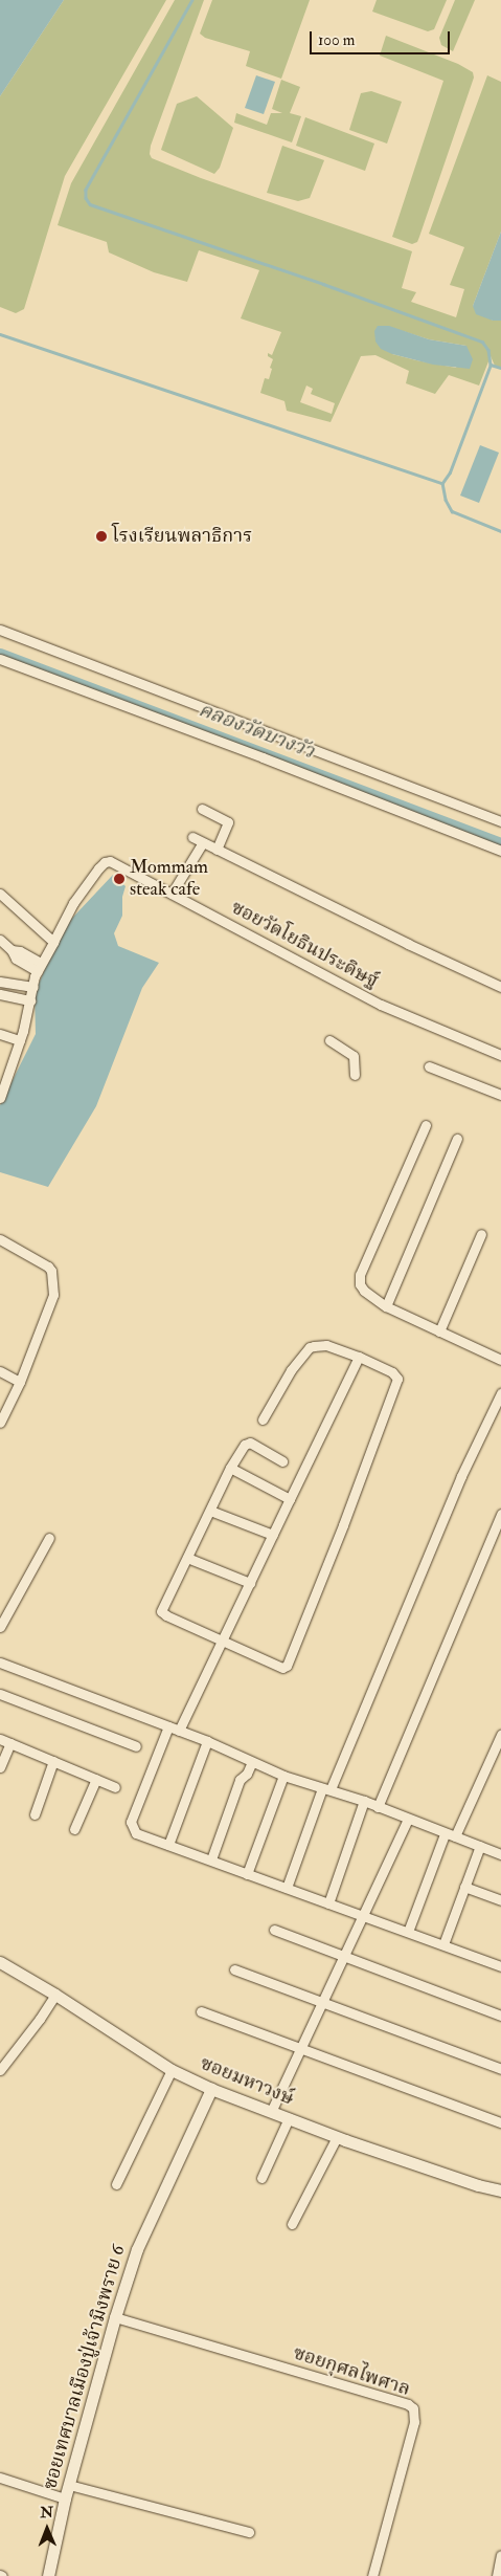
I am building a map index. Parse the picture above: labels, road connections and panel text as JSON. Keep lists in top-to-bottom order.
{
  "streets": {
    "street": [
      "ซอยวัดโยธินประดิษฐ์",
      "ซอยมหาวงษ์",
      "ซอยเทศบาลเมืองปู่เจ้ามิงพราย 6",
      "ซอยกุศลไพศาล"
    ]
  },
  "crossings": [
    ["ซอยมหาวงษ์", "ซอยเทศบาลเมืองปู่เจ้ามิงพราย 6"],
    ["ซอยเทศบาลเมืองปู่เจ้ามิงพราย 6", "ซอยกุศลไพศาล"]
  ],
  "water": ["คลองวัดบางวัว"],
  "places": ["โรงเรียนพลาธิการ", "Mommam steak cafe"],
  "scale_bar": "100 m",
  "north": "top"
}
